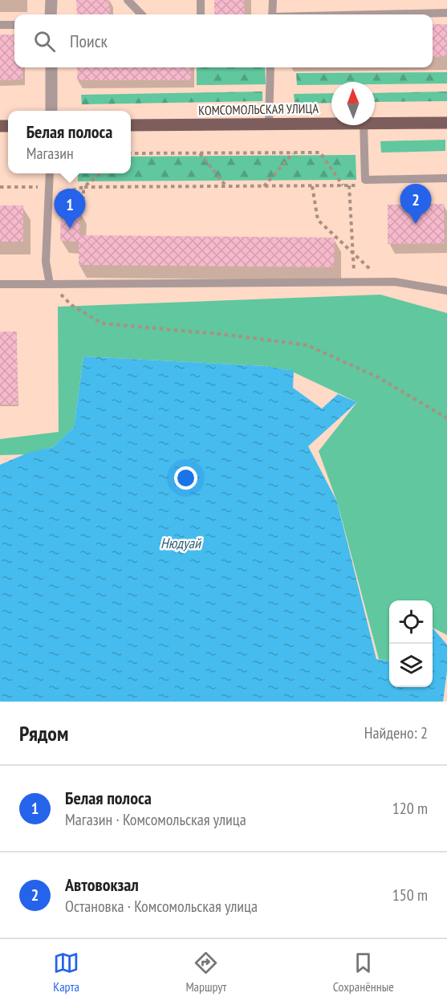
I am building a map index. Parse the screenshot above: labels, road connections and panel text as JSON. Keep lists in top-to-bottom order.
{
  "streets": {
    "main road": ["КОМСОМОЛЬСКАЯ УЛИЦА"]
  },
  "water": ["Нюдуай"],
  "north": "top",
  "page": {
    "search": "Поиск",
    "popup": ["Белая полоса", "Магазин"],
    "pins": ["2", "1"],
    "heading": ["Рядом", "Найдено: 2"],
    "list": [
      {
        "mark": "1",
        "name": "Белая полоса",
        "note": "Магазин · Комсомольская улица",
        "value": "120 m"
      },
      {
        "mark": "2",
        "name": "Автовокзал",
        "note": "Остановка · Комсомольская улица",
        "value": "150 m"
      }
    ],
    "nav": ["Карта", "Маршрут", "Сохранённые"]
  }
}
